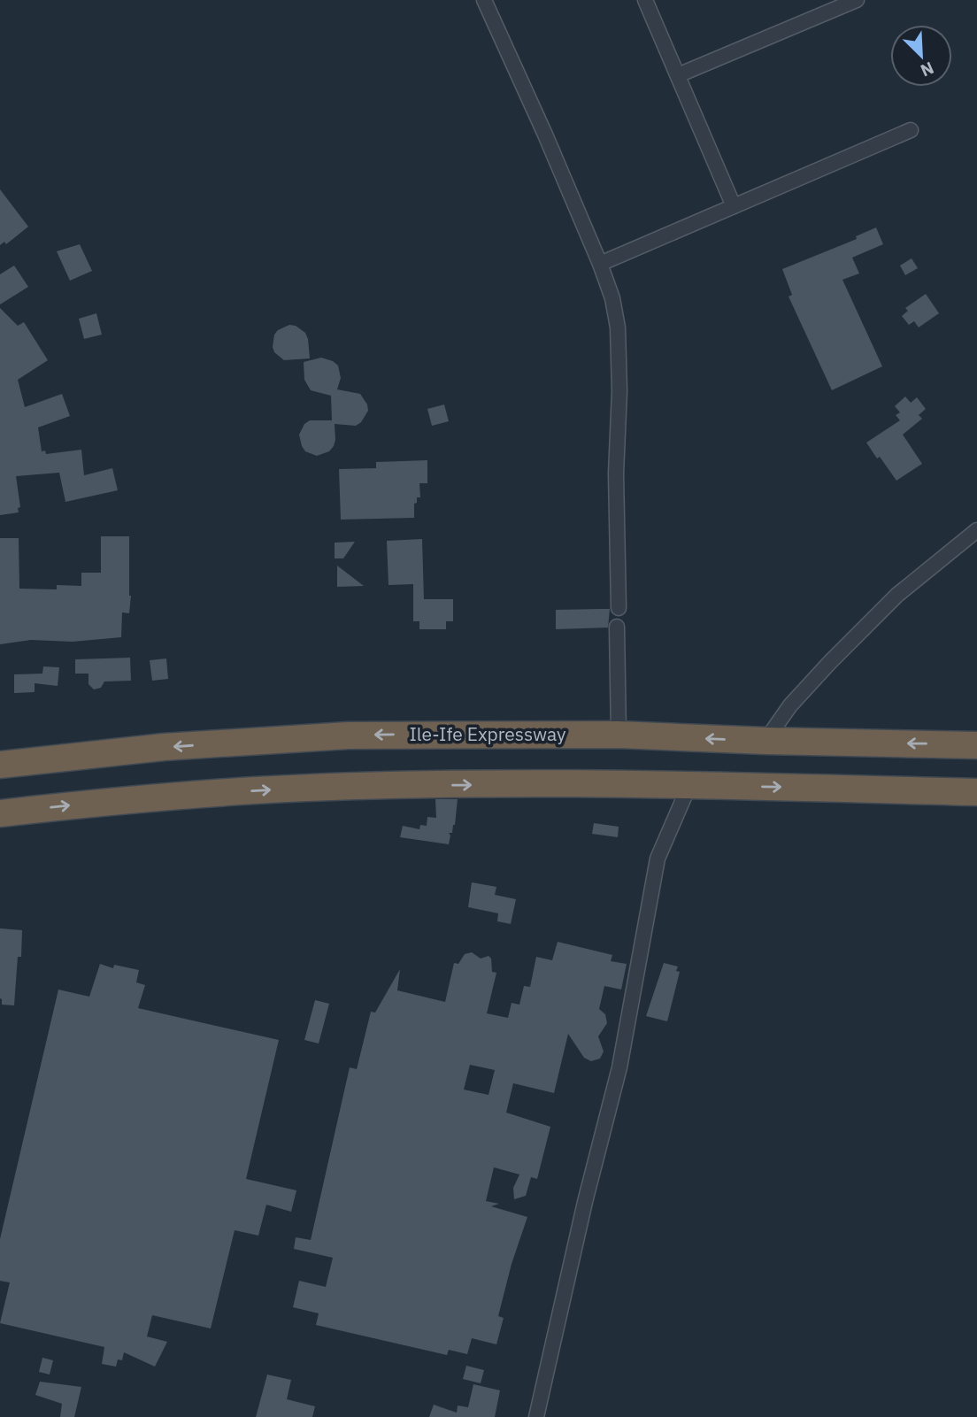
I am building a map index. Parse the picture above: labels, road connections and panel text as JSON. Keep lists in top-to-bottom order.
{
  "streets": {
    "highway": ["Ile-Ife Expressway"]
  },
  "north": "bottom right"
}
